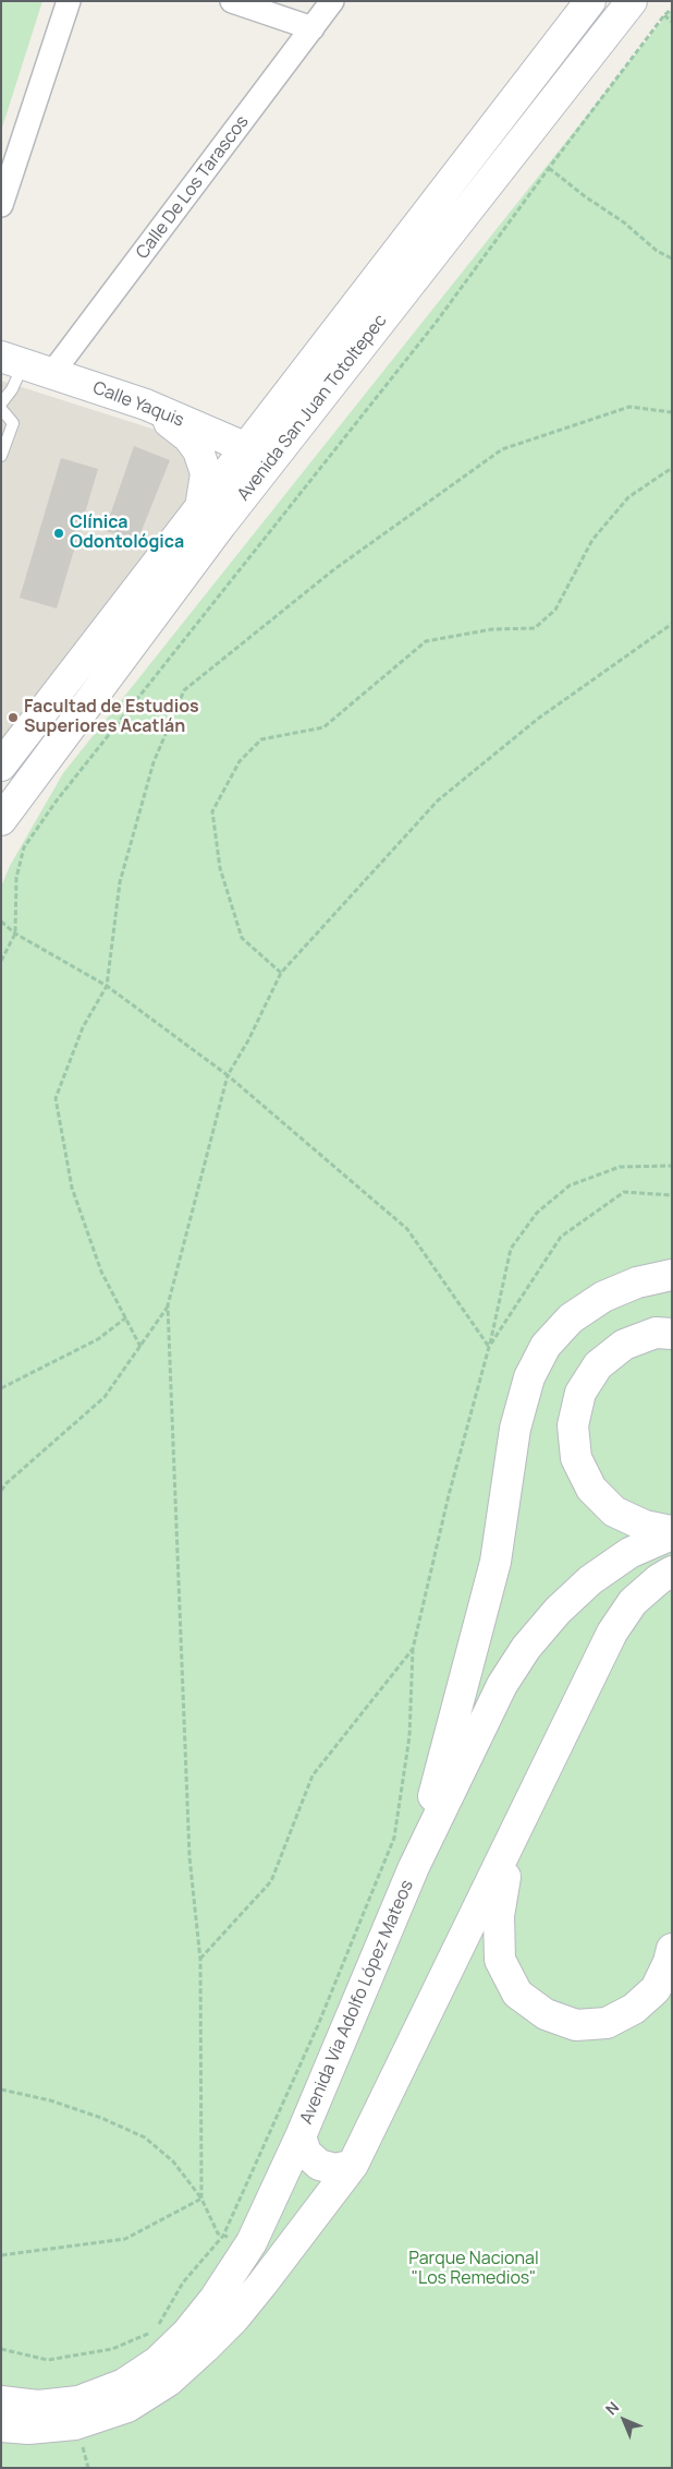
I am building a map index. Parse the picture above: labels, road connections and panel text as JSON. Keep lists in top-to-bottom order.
{
  "streets": {
    "main road": ["Calle Yaquis", "Avenida San Juan Totoltepec", "Avenida Via Adolfo López Mateos"],
    "street": ["Calle De Los Tarascos"]
  },
  "crossings": [
    ["Calle De Los Tarascos", "Calle Yaquis"],
    ["Calle Yaquis", "Avenida San Juan Totoltepec"]
  ],
  "parks": ["Parque Nacional \"Los Remedios\""],
  "places": ["Clínica Odontológica", "Facultad de Estudios Superiores Acatlán"],
  "north": "top left"
}
